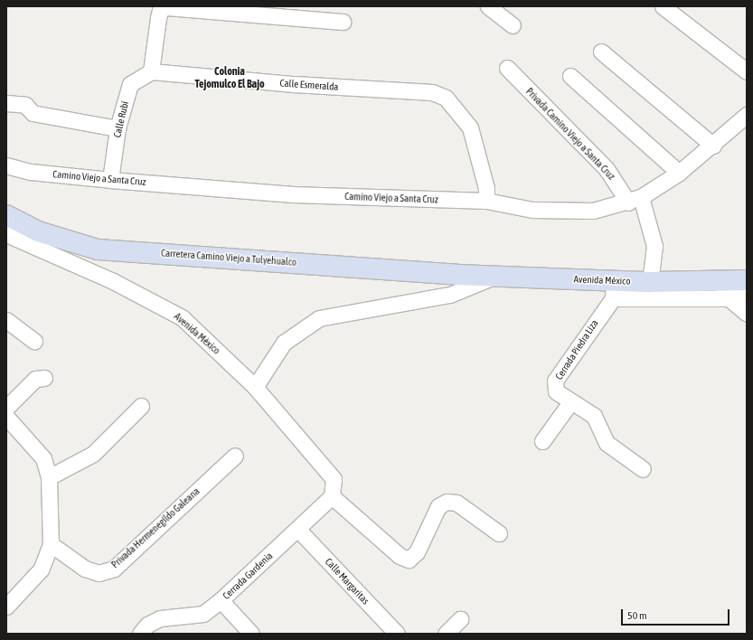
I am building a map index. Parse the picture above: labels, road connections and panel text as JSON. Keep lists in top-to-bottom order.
{
  "streets": {
    "main road": ["Carretera Camino Viejo a Tulyehualco", "Avenida México"],
    "street": [
      "Calle Esmeralda",
      "Calle Rubí",
      "Privada Camino Viejo a Santa Cruz",
      "Camino Viejo a Santa Cruz",
      "Cerrada Piedra Liza",
      "Privada Hermenegildo Galeana",
      "Cerrada Gardenia",
      "Calle Margaritas"
    ]
  },
  "crossings": [
    ["Calle Esmeralda", "Calle Rubí"],
    ["Calle Esmeralda", "Camino Viejo a Santa Cruz"],
    ["Calle Rubí", "Camino Viejo a Santa Cruz"],
    ["Privada Camino Viejo a Santa Cruz", "Camino Viejo a Santa Cruz"],
    ["Privada Camino Viejo a Santa Cruz", "Avenida México"],
    ["Carretera Camino Viejo a Tulyehualco", "Avenida México"],
    ["Avenida México", "Cerrada Piedra Liza"],
    ["Avenida México", "Cerrada Gardenia"],
    ["Cerrada Gardenia", "Calle Margaritas"]
  ],
  "districts": ["Colonia Tejomulco El Bajo"],
  "scale_bar": "50 m"
}
